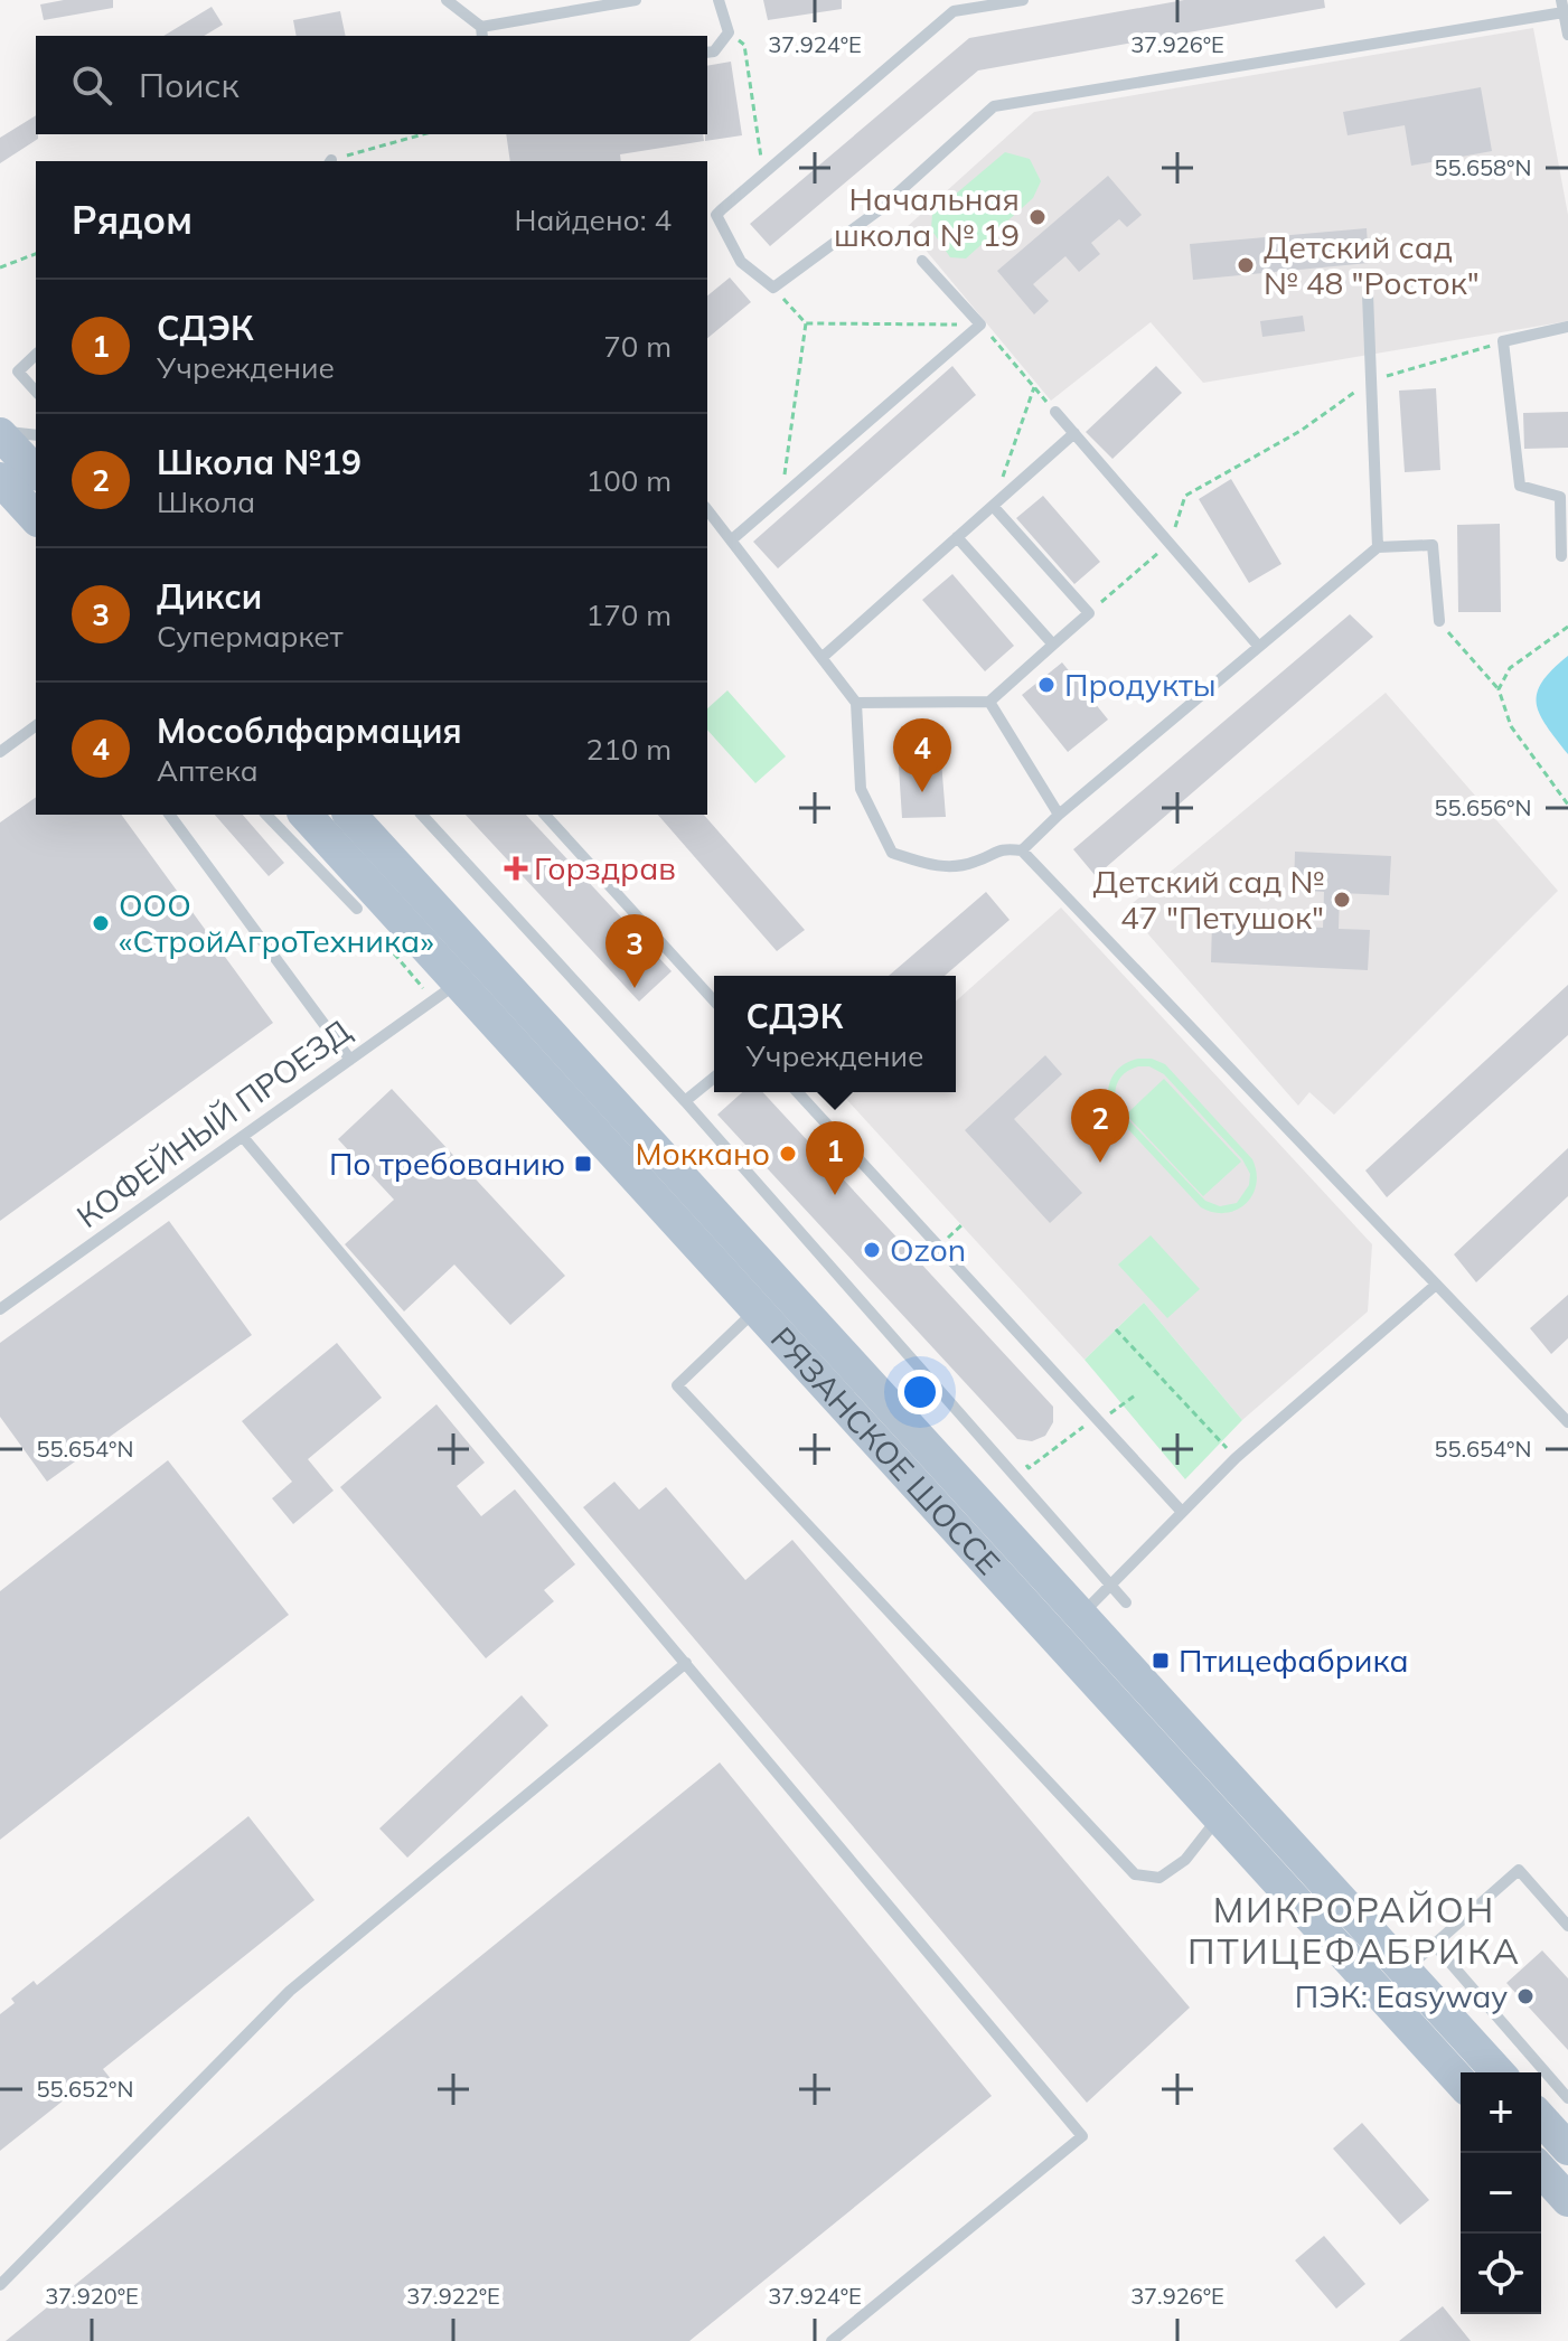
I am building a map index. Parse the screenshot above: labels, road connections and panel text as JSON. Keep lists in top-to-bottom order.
{
  "streets": {
    "main road": ["РЯЗАНСКОЕ ШОССЕ"],
    "lane": ["КОФЕЙНЫЙ ПРОЕЗД"]
  },
  "crossings": [
    ["КОФЕЙНЫЙ ПРОЕЗД", "РЯЗАНСКОЕ ШОССЕ"]
  ],
  "districts": ["МИКРОРАЙОН ПТИЦЕФАБРИКА"],
  "places": {
    "other": [
      "Начальная школа № 19",
      "Детский сад № 48 \"Росток\"",
      "Продукты",
      "Детский сад № 47 \"Петушок\"",
      "ООО «СтройАгроТехника»",
      "Моккано",
      "Ozon",
      "ПЭК: Easyway"
    ],
    "health": ["Горздрав"],
    "transit": ["По требованию", "Птицефабрика"]
  },
  "page": {
    "search": "Поиск",
    "heading": ["Рядом", "Найдено: 4"],
    "list": [
      {
        "mark": "1",
        "name": "СДЭК",
        "note": "Учреждение",
        "value": "70 m"
      },
      {
        "mark": "2",
        "name": "Школа №19",
        "note": "Школа",
        "value": "100 m"
      },
      {
        "mark": "3",
        "name": "Дикси",
        "note": "Супермаркет",
        "value": "170 m"
      },
      {
        "mark": "4",
        "name": "Мособлфармация",
        "note": "Аптека",
        "value": "210 m"
      }
    ],
    "pins": [
      "4",
      "3",
      "2",
      "1"
    ],
    "popup": ["СДЭК", "Учреждение"],
    "map_buttons": ["+", "−"]
  },
  "coordinates": [
    "37.924°E",
    "37.926°E",
    "55.658°N",
    "55.656°N",
    "55.654°N",
    "55.652°N",
    "37.920°E",
    "37.922°E"
  ]
}
